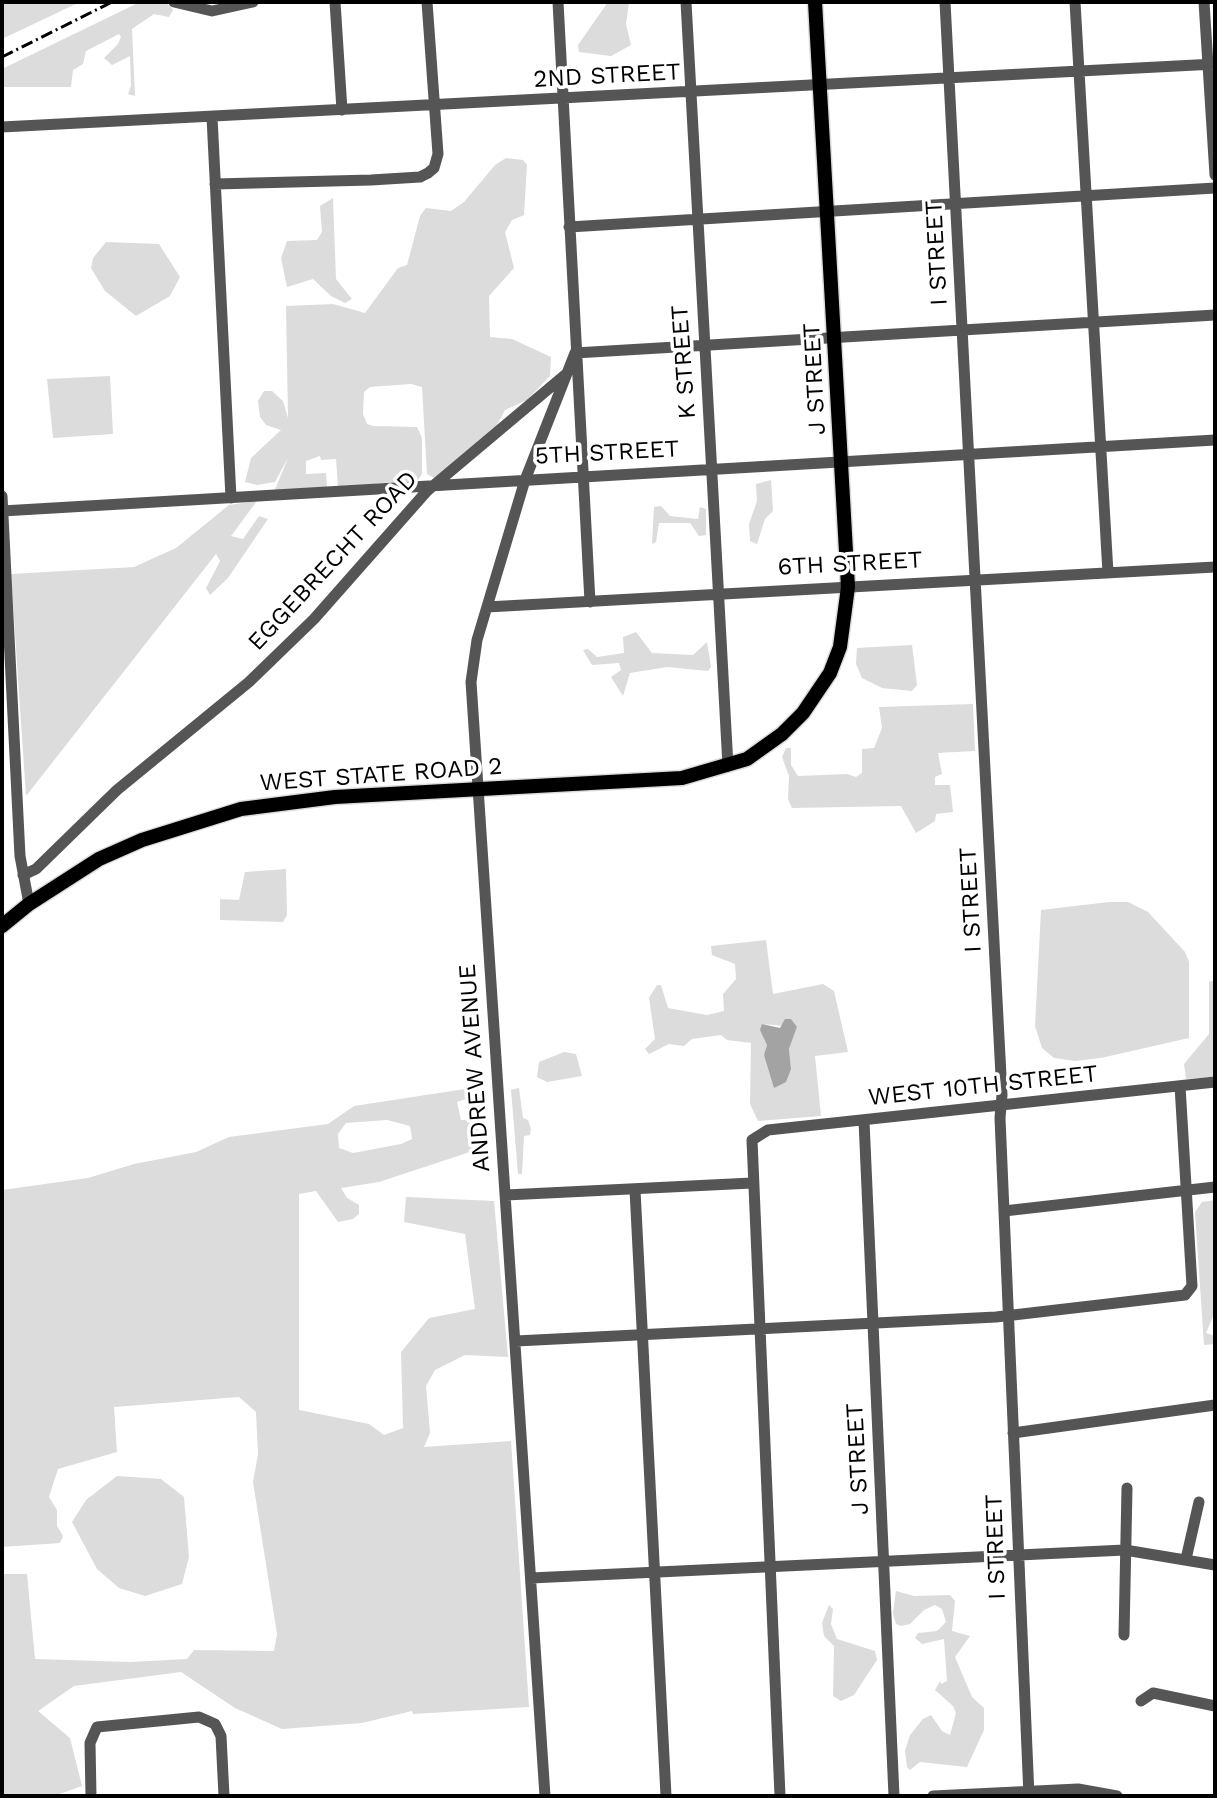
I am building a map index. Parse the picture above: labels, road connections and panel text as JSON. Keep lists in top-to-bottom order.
{
  "streets": {
    "main road": ["J STREET", "WEST STATE ROAD 2"],
    "street": [
      "2ND STREET",
      "I STREET",
      "K STREET",
      "5TH STREET",
      "EGGEBRECHT ROAD",
      "6TH STREET",
      "ANDREW AVENUE",
      "WEST 10TH STREET"
    ]
  },
  "crossings": [
    ["2ND STREET", "I STREET"],
    ["2ND STREET", "K STREET"],
    ["2ND STREET", "J STREET"],
    ["I STREET", "5TH STREET"],
    ["I STREET", "6TH STREET"],
    ["I STREET", "WEST 10TH STREET"],
    ["K STREET", "5TH STREET"],
    ["K STREET", "6TH STREET"],
    ["K STREET", "WEST STATE ROAD 2"],
    ["J STREET", "5TH STREET"],
    ["J STREET", "6TH STREET"],
    ["J STREET", "WEST STATE ROAD 2"],
    ["J STREET", "WEST 10TH STREET"],
    ["5TH STREET", "EGGEBRECHT ROAD"],
    ["5TH STREET", "ANDREW AVENUE"],
    ["EGGEBRECHT ROAD", "ANDREW AVENUE"],
    ["6TH STREET", "ANDREW AVENUE"],
    ["WEST STATE ROAD 2", "ANDREW AVENUE"]
  ]
}
